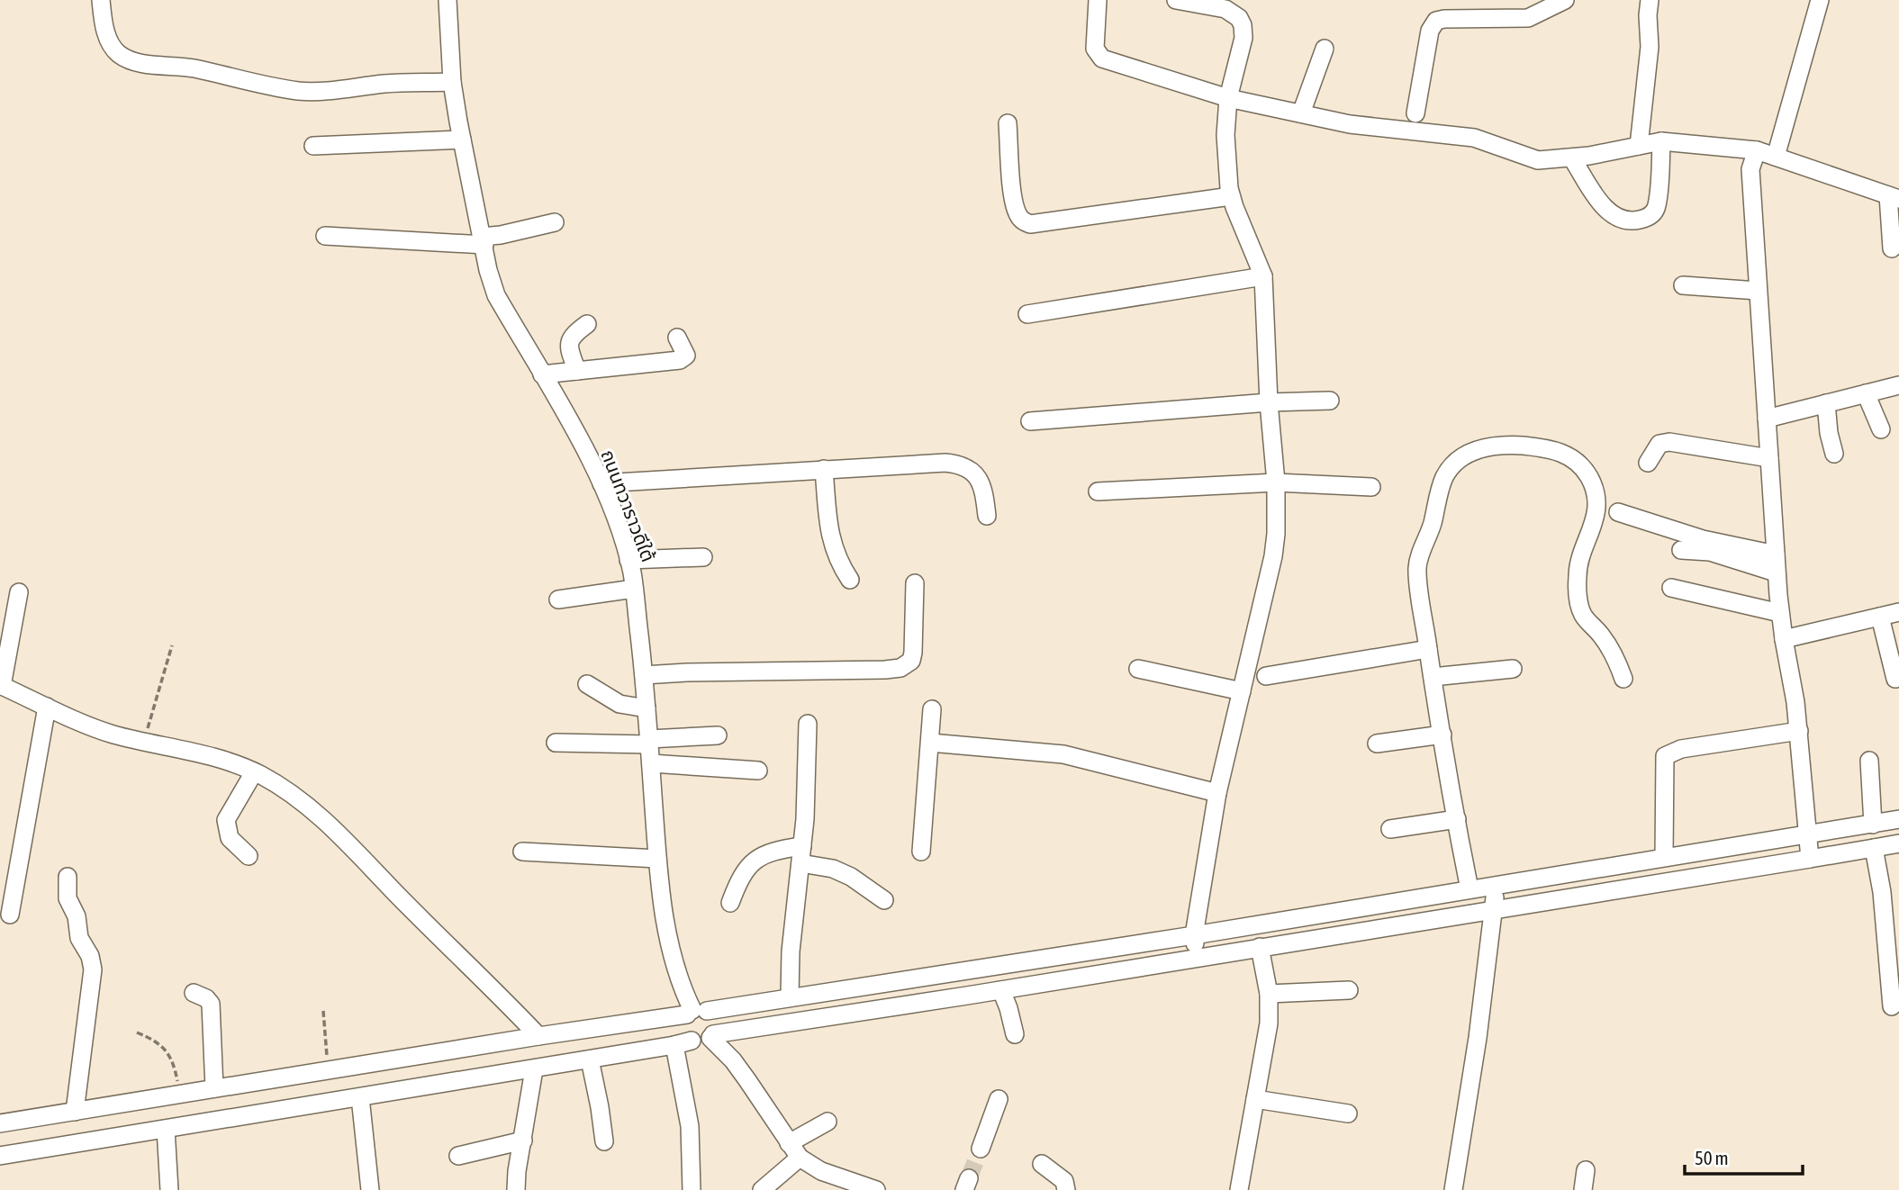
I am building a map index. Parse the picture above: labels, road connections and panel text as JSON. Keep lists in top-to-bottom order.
{
  "streets": {
    "street": ["ถนนทวาราวดีใต้"]
  },
  "scale_bar": "50 m"
}
